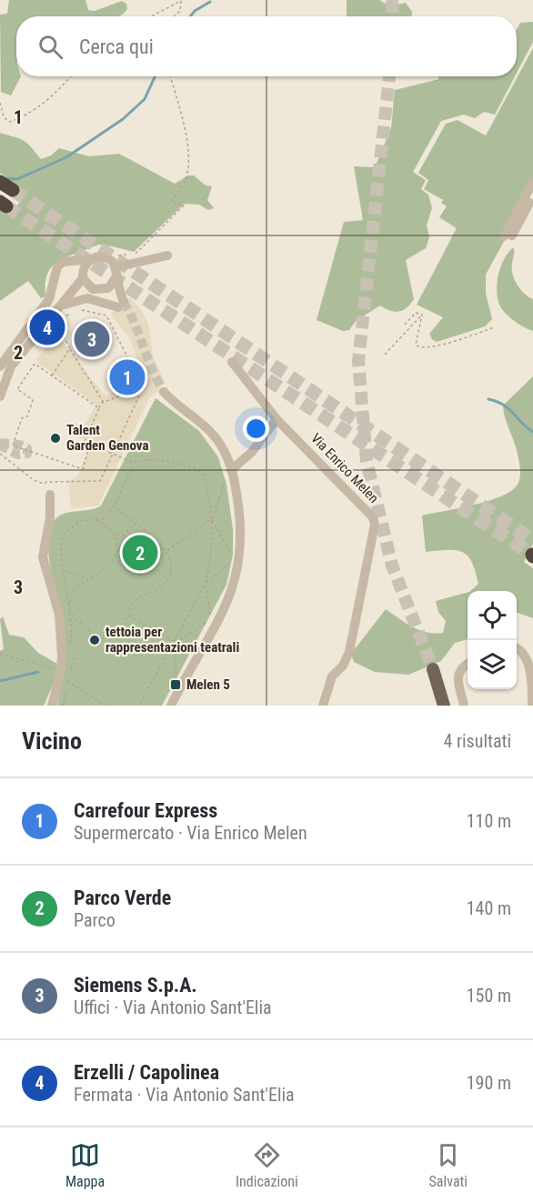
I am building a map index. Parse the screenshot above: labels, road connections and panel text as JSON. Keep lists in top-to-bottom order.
{
  "streets": {
    "street": ["Via Enrico Melen"]
  },
  "places": {
    "other": ["Talent Garden Genova", "tettoia per rappresentazioni teatrali"],
    "transit": ["Melen 5"]
  },
  "page": {
    "search": "Cerca qui",
    "pins": [
      "4",
      "3",
      "1",
      "2"
    ],
    "heading": ["Vicino", "4 risultati"],
    "list": [
      {
        "mark": "1",
        "name": "Carrefour Express",
        "note": "Supermercato · Via Enrico Melen",
        "value": "110 m"
      },
      {
        "mark": "2",
        "name": "Parco Verde",
        "note": "Parco",
        "value": "140 m"
      },
      {
        "mark": "3",
        "name": "Siemens S.p.A.",
        "note": "Uffici · Via Antonio Sant'Elia",
        "value": "150 m"
      },
      {
        "mark": "4",
        "name": "Erzelli / Capolinea",
        "note": "Fermata · Via Antonio Sant'Elia",
        "value": "190 m"
      }
    ],
    "nav": ["Mappa", "Indicazioni", "Salvati"]
  },
  "grid": {
    "rows": ["1", "2", "3"]
  }
}
